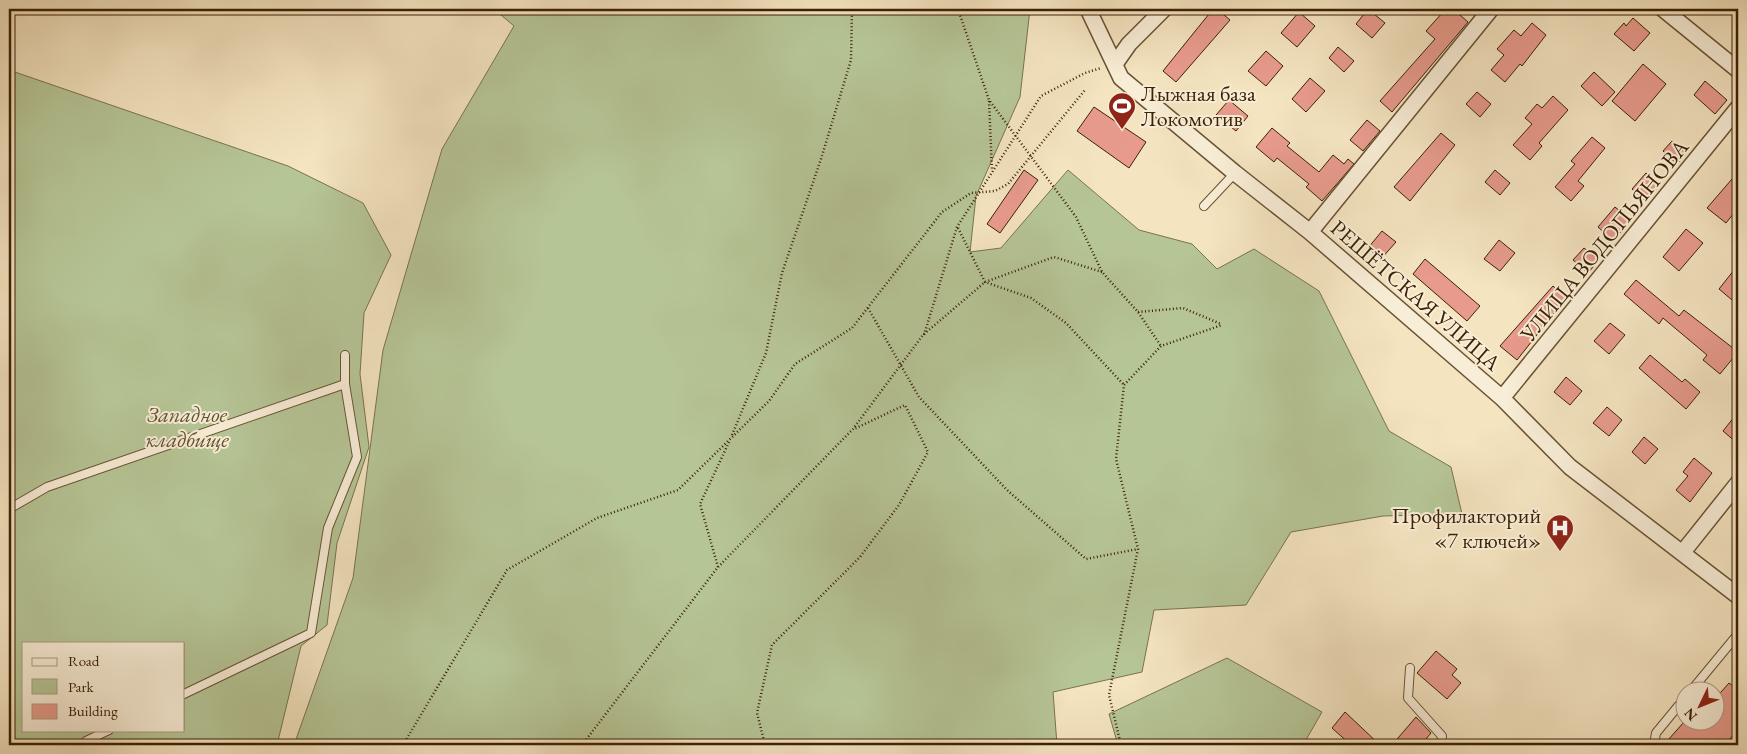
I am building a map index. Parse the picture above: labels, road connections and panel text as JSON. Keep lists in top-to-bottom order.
{
  "streets": {
    "street": ["УЛИЦА ВОДОПЬЯНОВА", "РЕШЁТСКАЯ УЛИЦА"]
  },
  "crossings": [
    ["УЛИЦА ВОДОПЬЯНОВА", "РЕШЁТСКАЯ УЛИЦА"]
  ],
  "parks": ["Западное кладбище"],
  "places": {
    "sports": ["Лыжная база Локомотив"],
    "hospital": ["Профилакторий «7 ключей»"]
  },
  "legend": ["Road", "Park", "Building"],
  "north": "bottom left"
}
